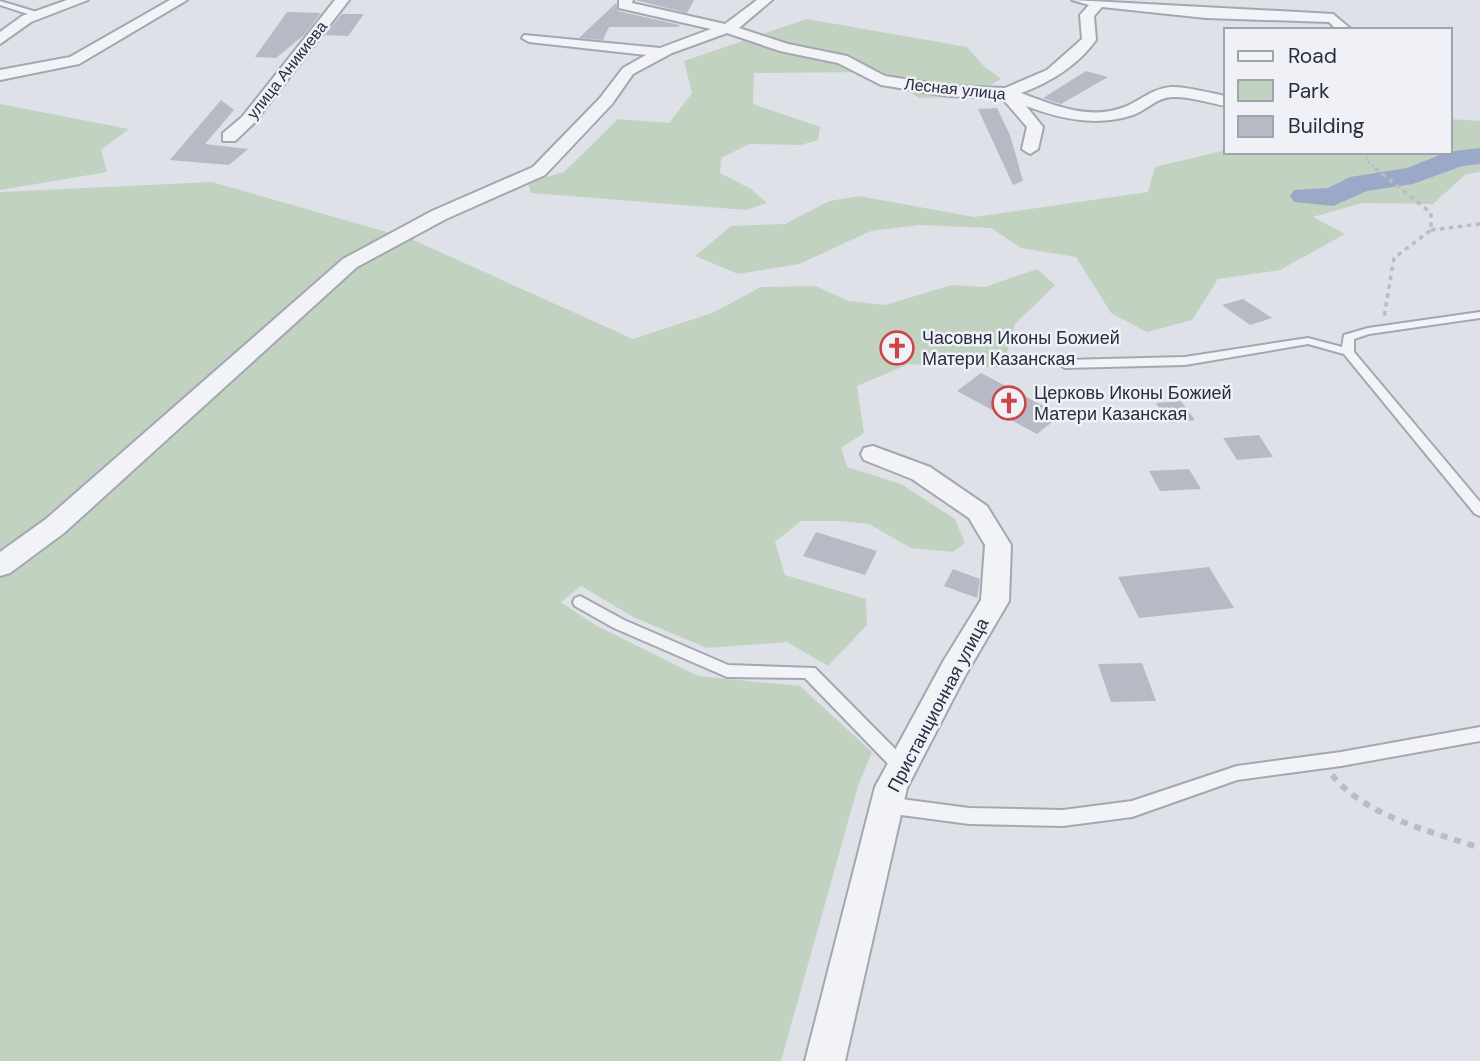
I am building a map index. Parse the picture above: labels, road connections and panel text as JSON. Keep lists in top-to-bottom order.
{
  "streets": {
    "street": ["улица Аникиева", "Лесная улица", "Пристанционная улица"]
  },
  "places": {
    "church": ["Часовня Иконы Божией Матери Казанская", "Церковь Иконы Божией Матери Казанская"]
  },
  "legend": ["Road", "Park", "Building"]
}
